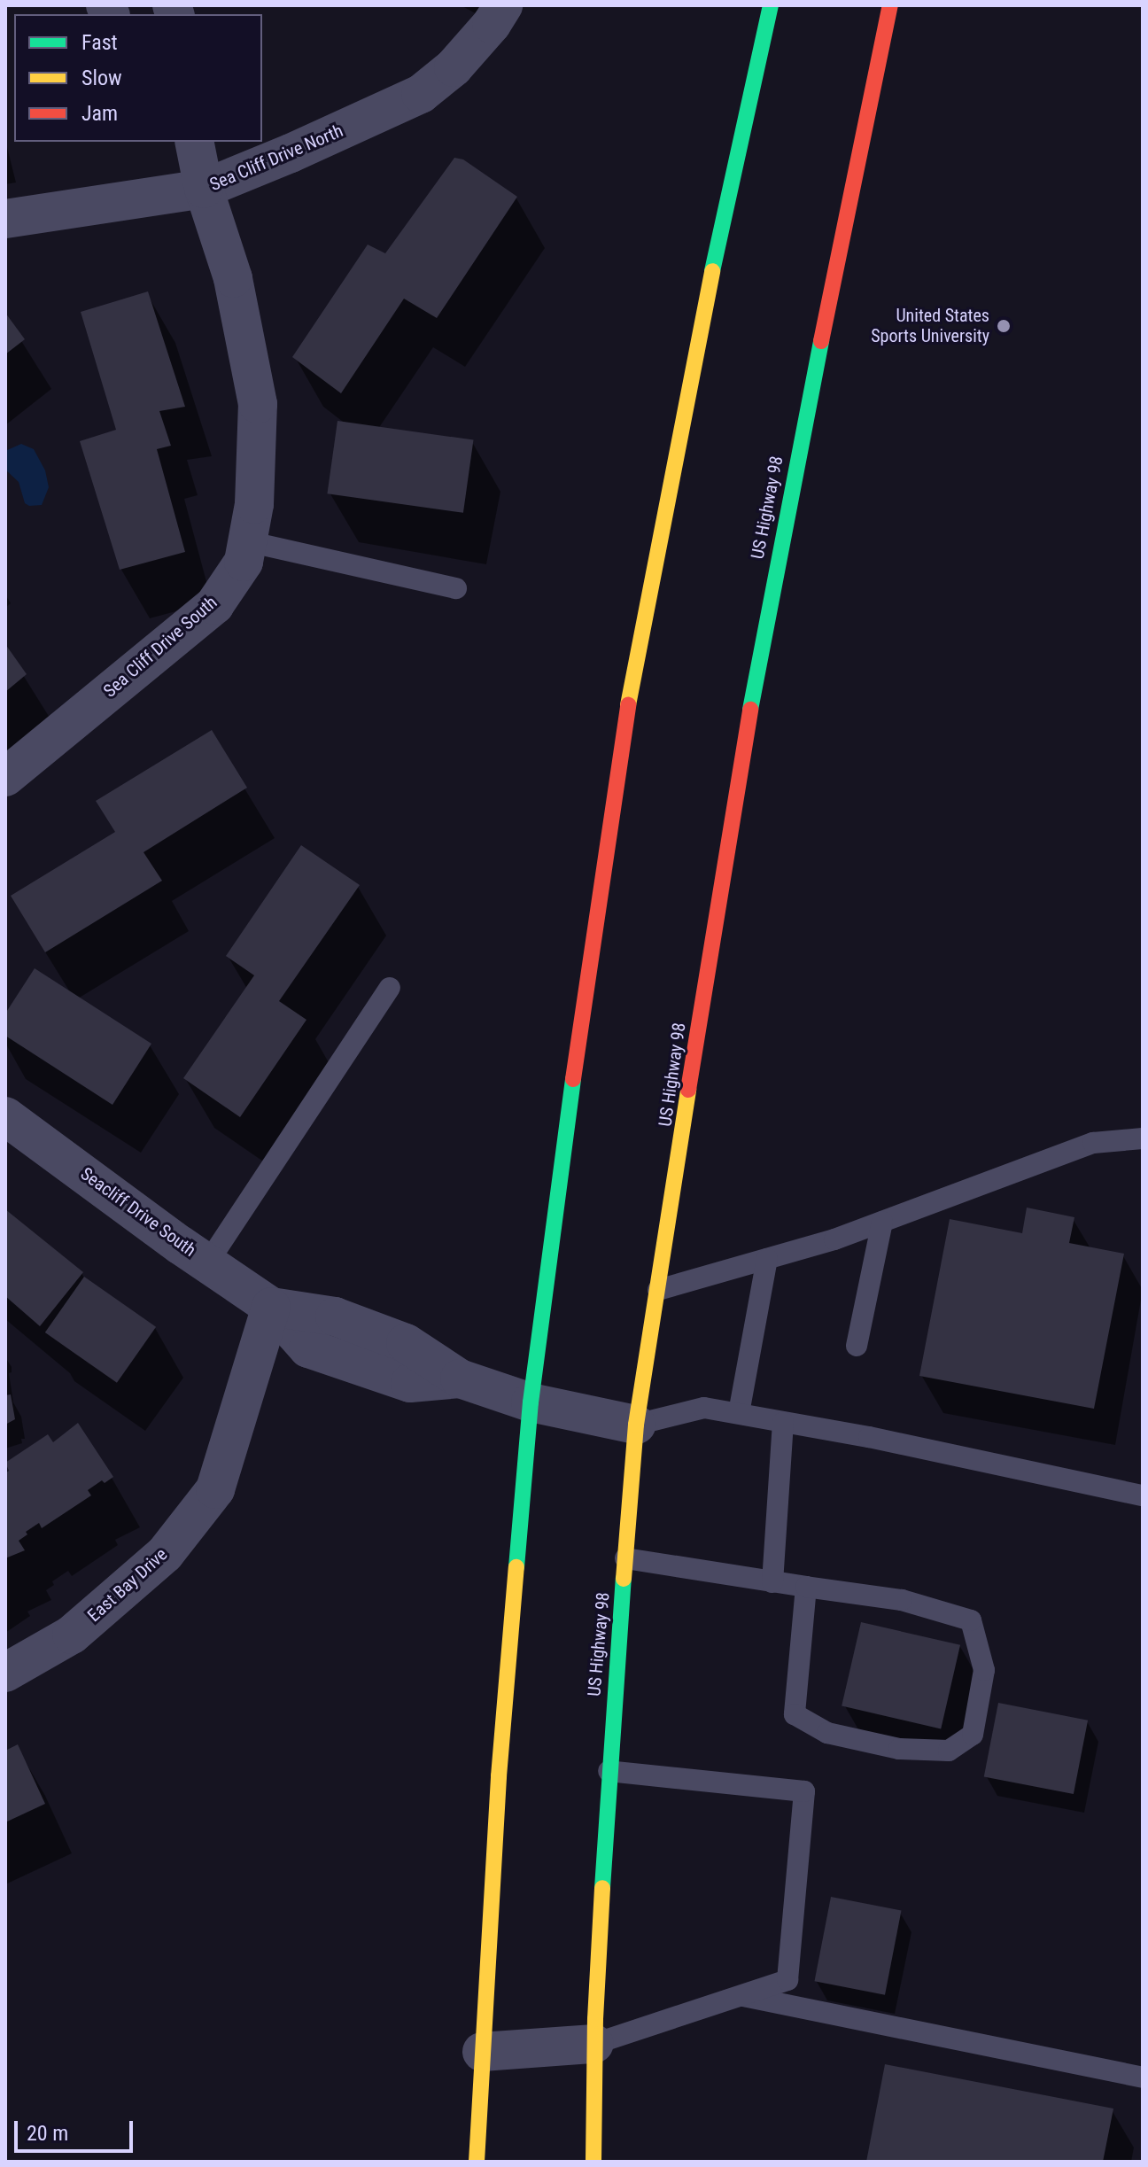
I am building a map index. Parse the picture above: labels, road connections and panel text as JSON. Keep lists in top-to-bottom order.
{
  "streets": {
    "main road": ["US Highway 98"],
    "street": [
      "Sea Cliff Drive North",
      "Sea Cliff Drive South",
      "Seacliff Drive South",
      "East Bay Drive"
    ]
  },
  "crossings": [
    ["Sea Cliff Drive North", "Sea Cliff Drive South"],
    ["US Highway 98", "Seacliff Drive South"],
    ["Seacliff Drive South", "East Bay Drive"]
  ],
  "places": ["United States Sports University"],
  "legend": ["Fast", "Slow", "Jam"],
  "scale_bar": "20 m"
}
